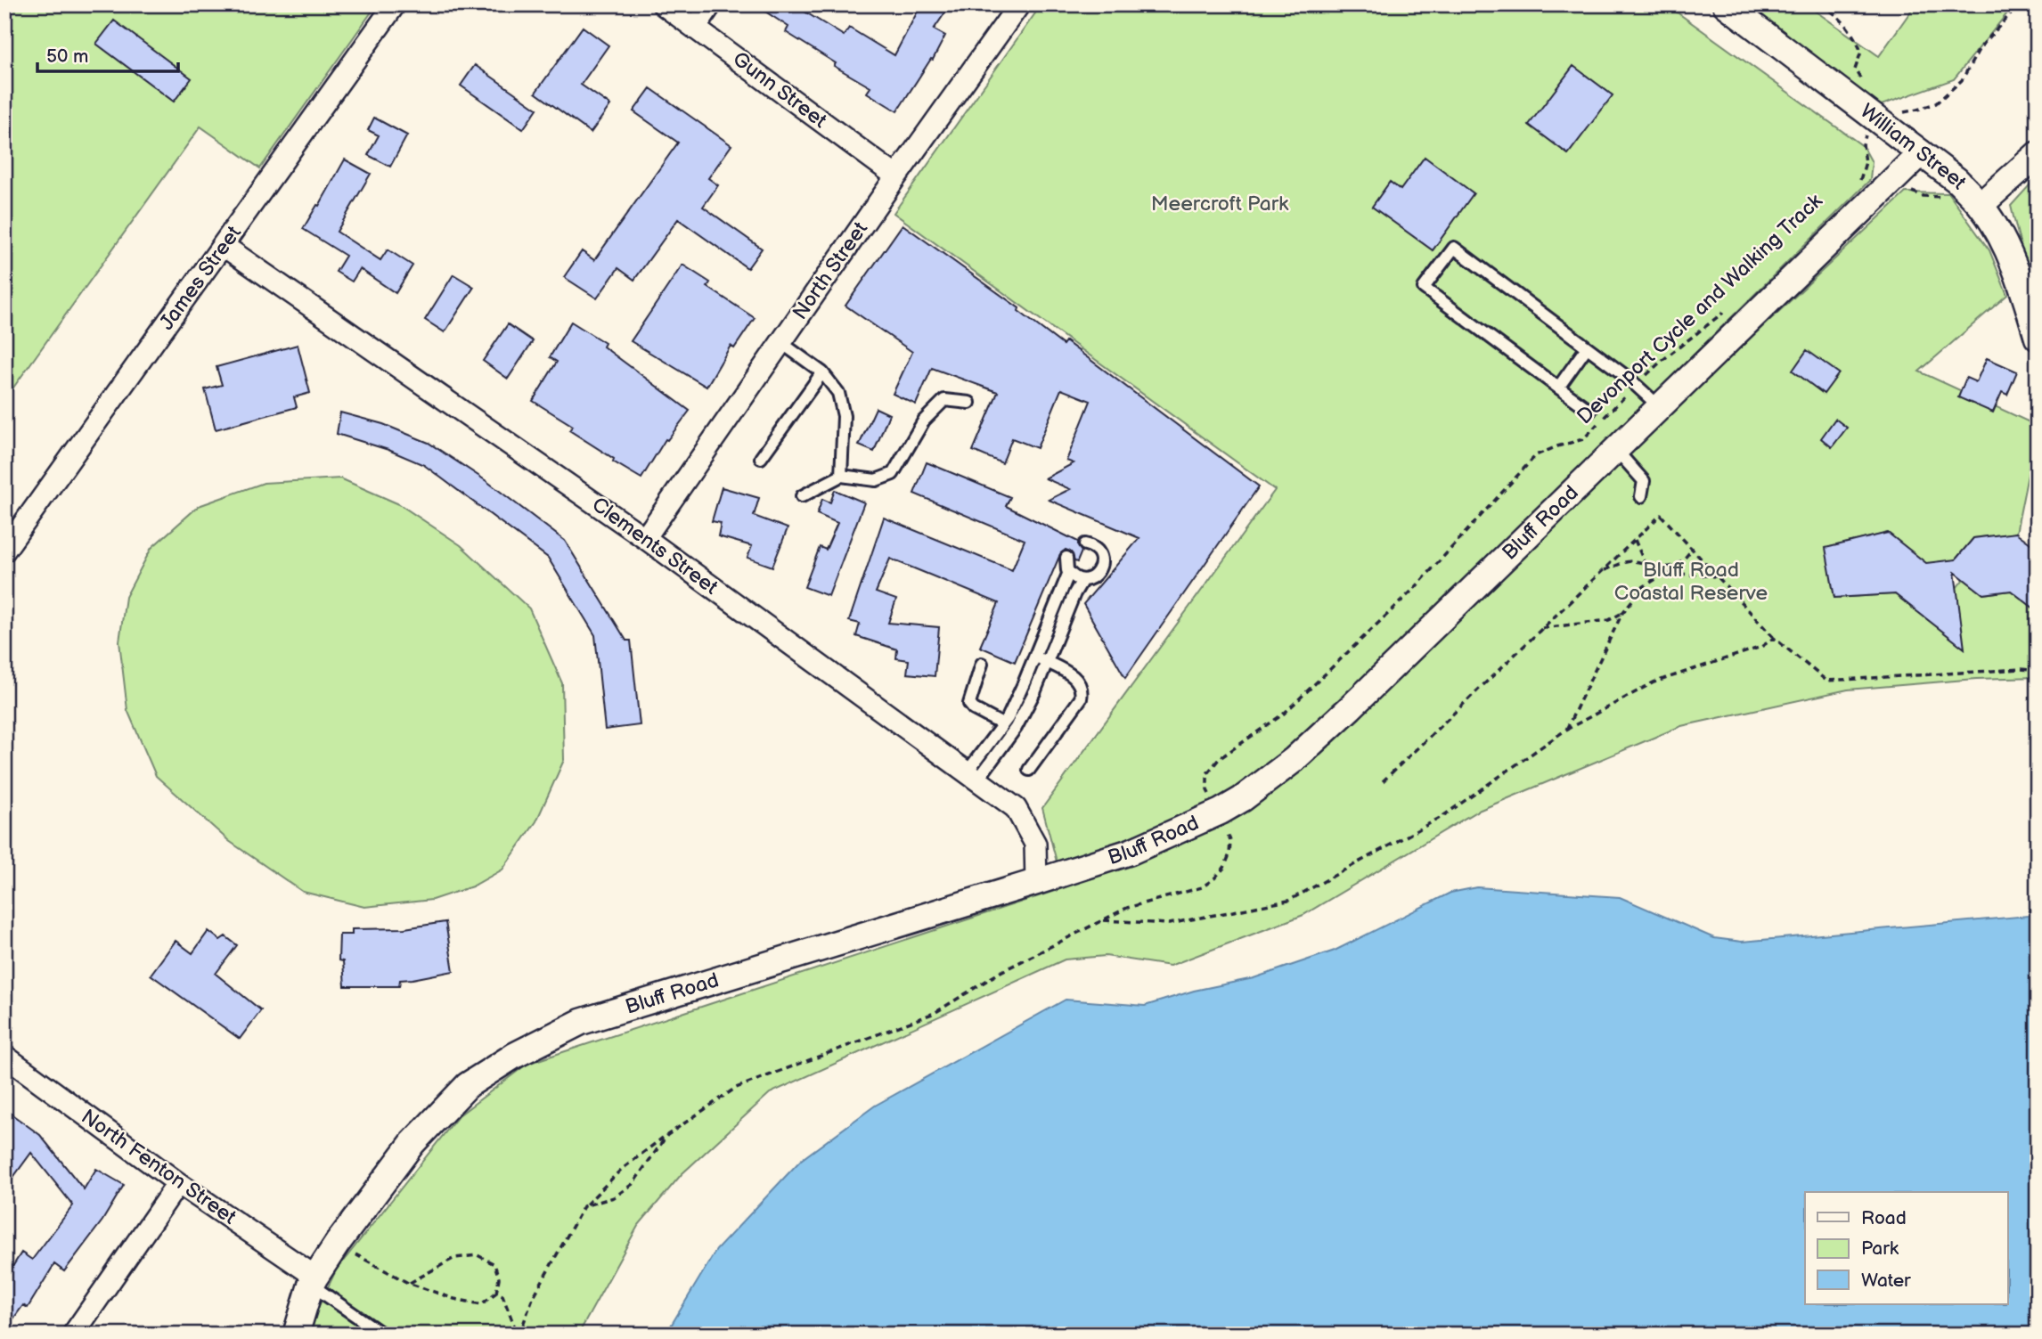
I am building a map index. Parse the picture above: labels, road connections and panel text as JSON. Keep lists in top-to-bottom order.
{
  "streets": {
    "street": [
      "Gunn Street",
      "William Street",
      "North Street",
      "James Street",
      "Bluff Road",
      "Clements Street",
      "North Fenton Street"
    ],
    "path": ["Devonport Cycle and Walking Track"]
  },
  "crossings": [
    ["Gunn Street", "North Street"],
    ["William Street", "Bluff Road"],
    ["North Street", "Clements Street"],
    ["James Street", "Clements Street"],
    ["Devonport Cycle and Walking Track", "Bluff Road"],
    ["Bluff Road", "Clements Street"],
    ["Bluff Road", "North Fenton Street"]
  ],
  "parks": ["Meercroft Park", "Bluff Road Coastal Reserve"],
  "legend": ["Road", "Park", "Water"],
  "scale_bar": "50 m"
}
